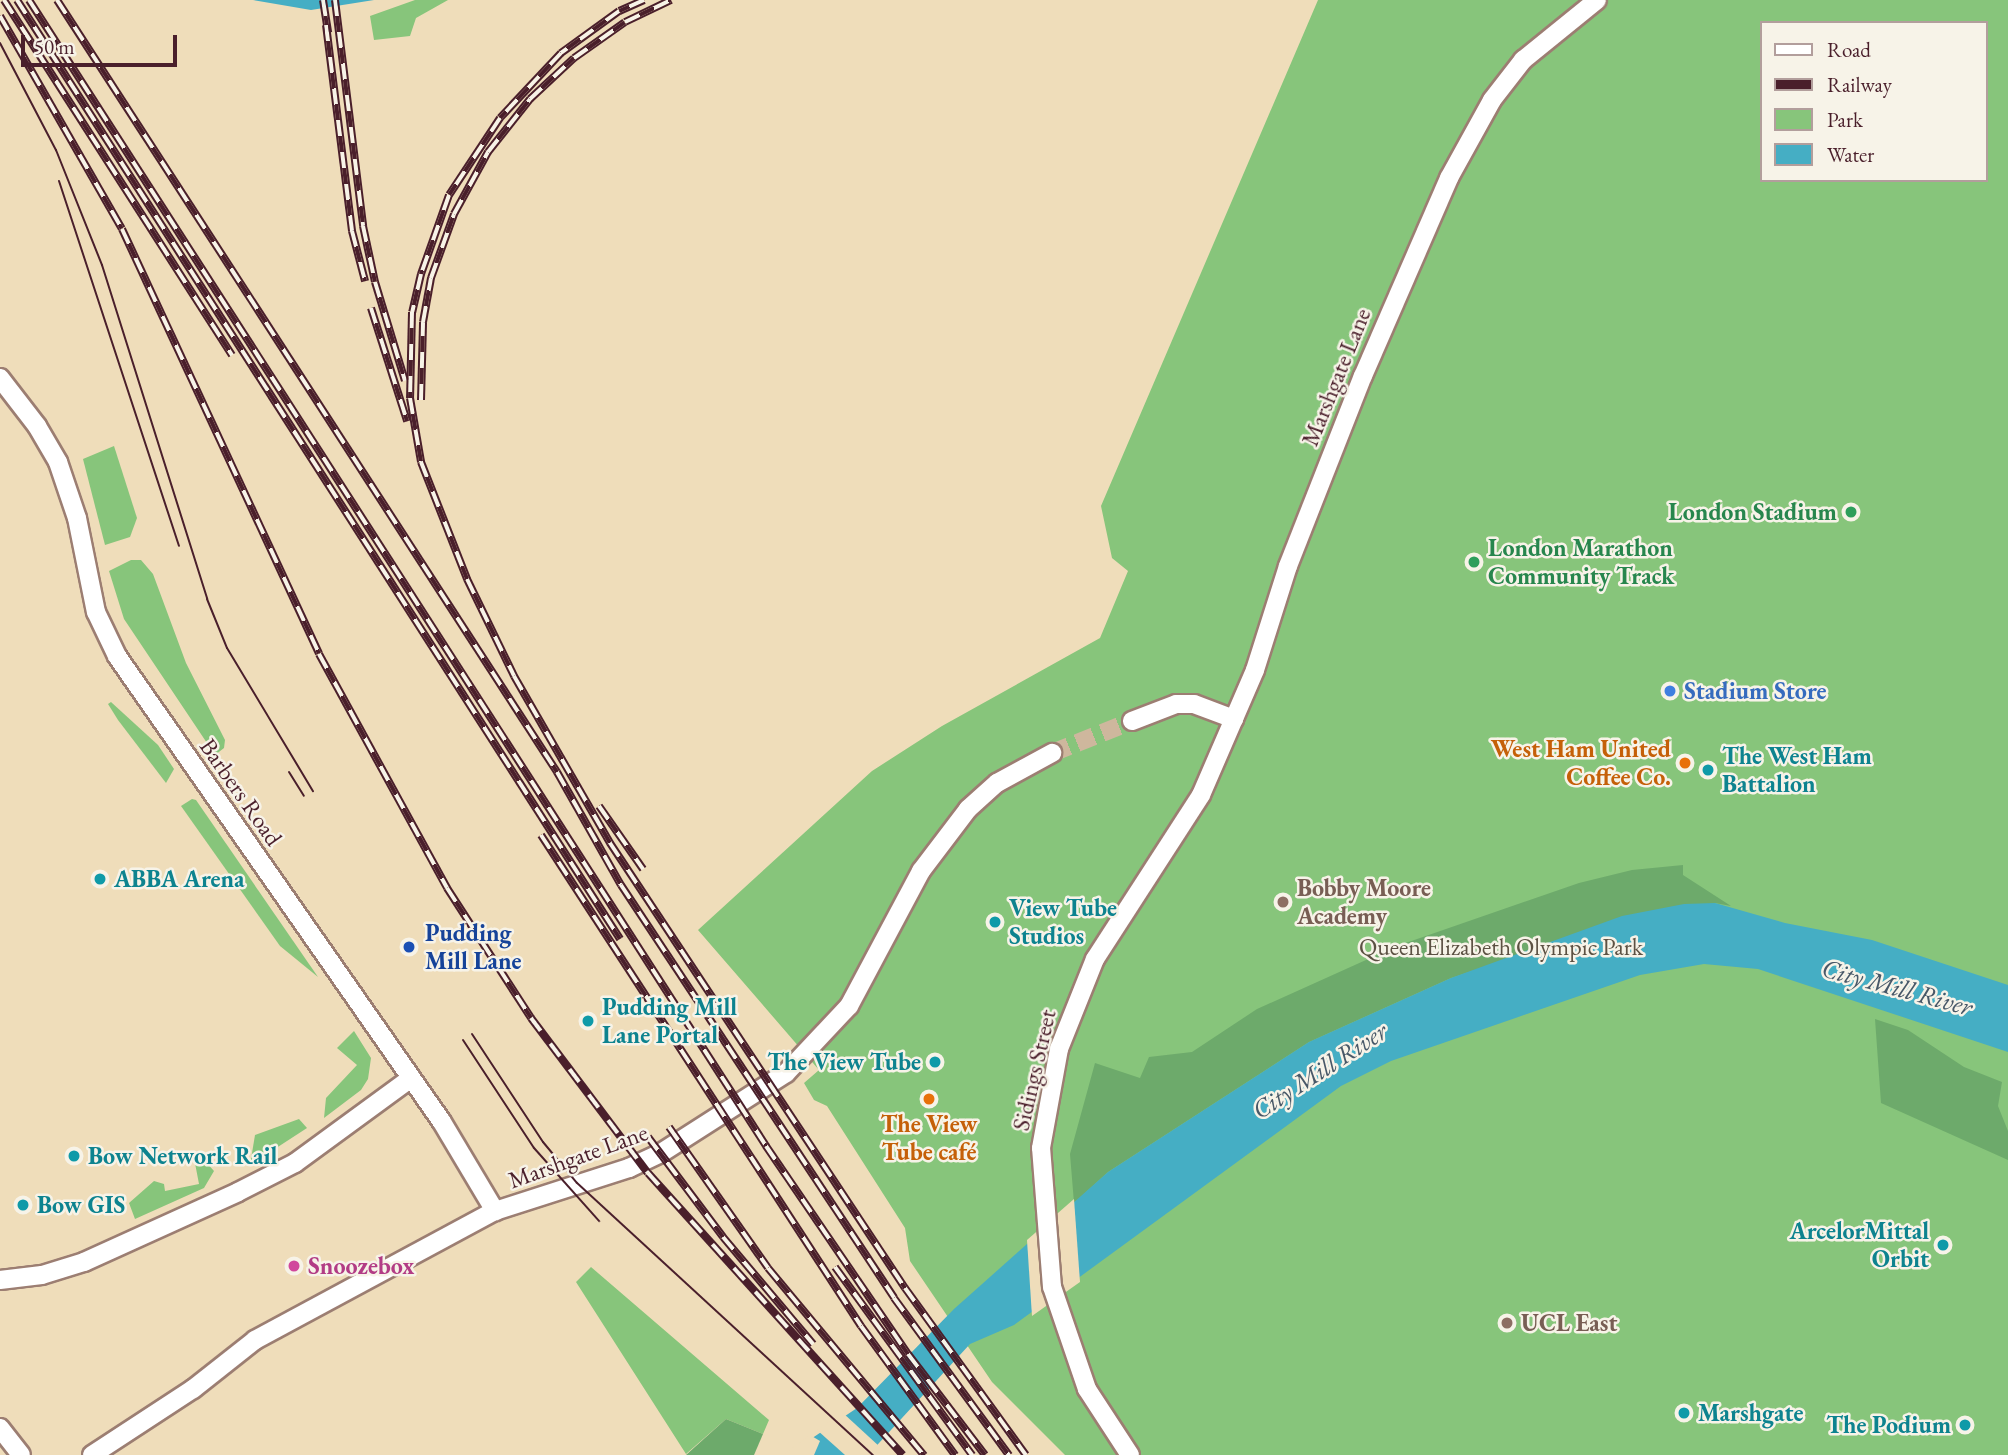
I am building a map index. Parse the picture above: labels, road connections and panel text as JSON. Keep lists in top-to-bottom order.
{
  "streets": {
    "street": ["Marshgate Lane", "Barbers Road", "Sidings Street"]
  },
  "crossings": [
    ["Marshgate Lane", "Barbers Road"],
    ["Marshgate Lane", "Sidings Street"]
  ],
  "water": ["City Mill River"],
  "parks": ["Queen Elizabeth Olympic Park"],
  "places": [
    "London Stadium",
    "London Marathon Community Track",
    "Stadium Store",
    "West Ham United Coffee Co.",
    "The West Ham Battalion",
    "ABBA Arena",
    "Bobby Moore Academy",
    "View Tube Studios",
    "Pudding Mill Lane",
    "Pudding Mill Lane Portal",
    "The View Tube",
    "The View Tube café",
    "Bow Network Rail",
    "Bow GIS",
    "ArcelorMittal Orbit",
    "Snoozebox",
    "UCL East",
    "Marshgate",
    "The Podium"
  ],
  "legend": [
    "Road",
    "Railway",
    "Park",
    "Water"
  ],
  "scale_bar": "50 m"
}
